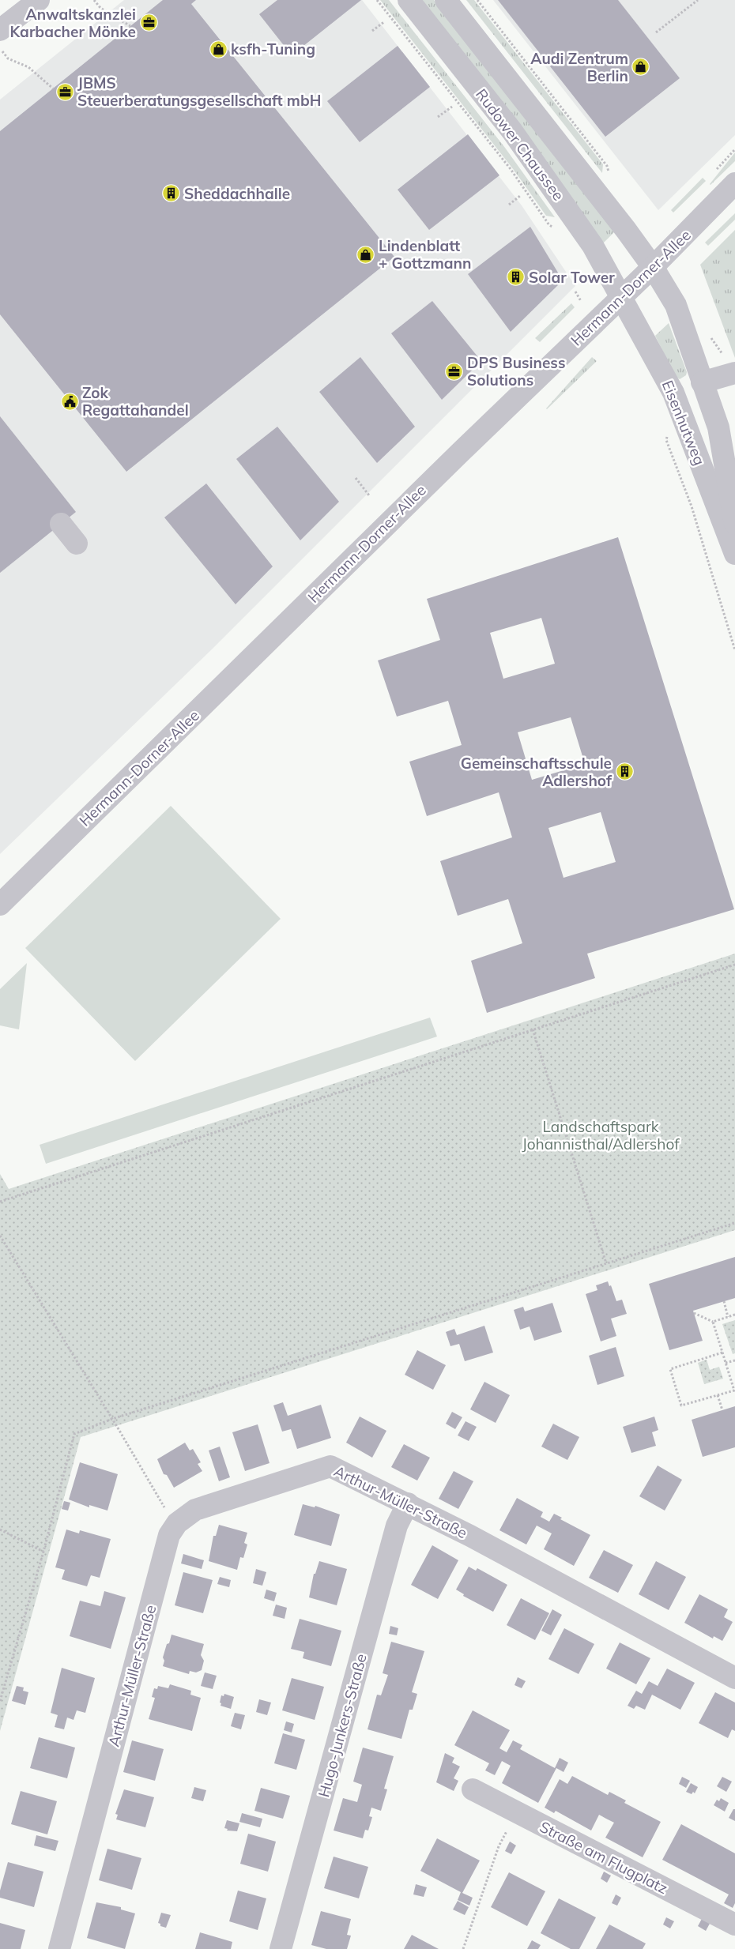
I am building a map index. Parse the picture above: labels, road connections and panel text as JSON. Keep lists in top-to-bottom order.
{
  "streets": {
    "street": [
      "Rudower Chaussee",
      "Hermann-Dorner-Allee",
      "Eisenhutweg",
      "Arthur-Müller-Straße",
      "Hugo-Junkers-Straße",
      "Straße am Flugplatz"
    ]
  },
  "crossings": [
    ["Rudower Chaussee", "Hermann-Dorner-Allee"],
    ["Rudower Chaussee", "Eisenhutweg"],
    ["Hermann-Dorner-Allee", "Eisenhutweg"],
    ["Arthur-Müller-Straße", "Hugo-Junkers-Straße"]
  ],
  "parks": ["Landschaftspark Johannisthal/Adlershof"],
  "places": {
    "office": ["Anwaltskanzlei Karbacher Mönke", "JBMS Steuerberatungsgesellschaft mbH", "DPS Business Solutions"],
    "shop": ["ksfh-Tuning", "Audi Zentrum Berlin", "Lindenblatt + Gottzmann"],
    "building": ["Sheddachhalle", "Solar Tower", "Gemeinschaftsschule Adlershof"],
    "public building": ["Zok Regattahandel"]
  }
}
